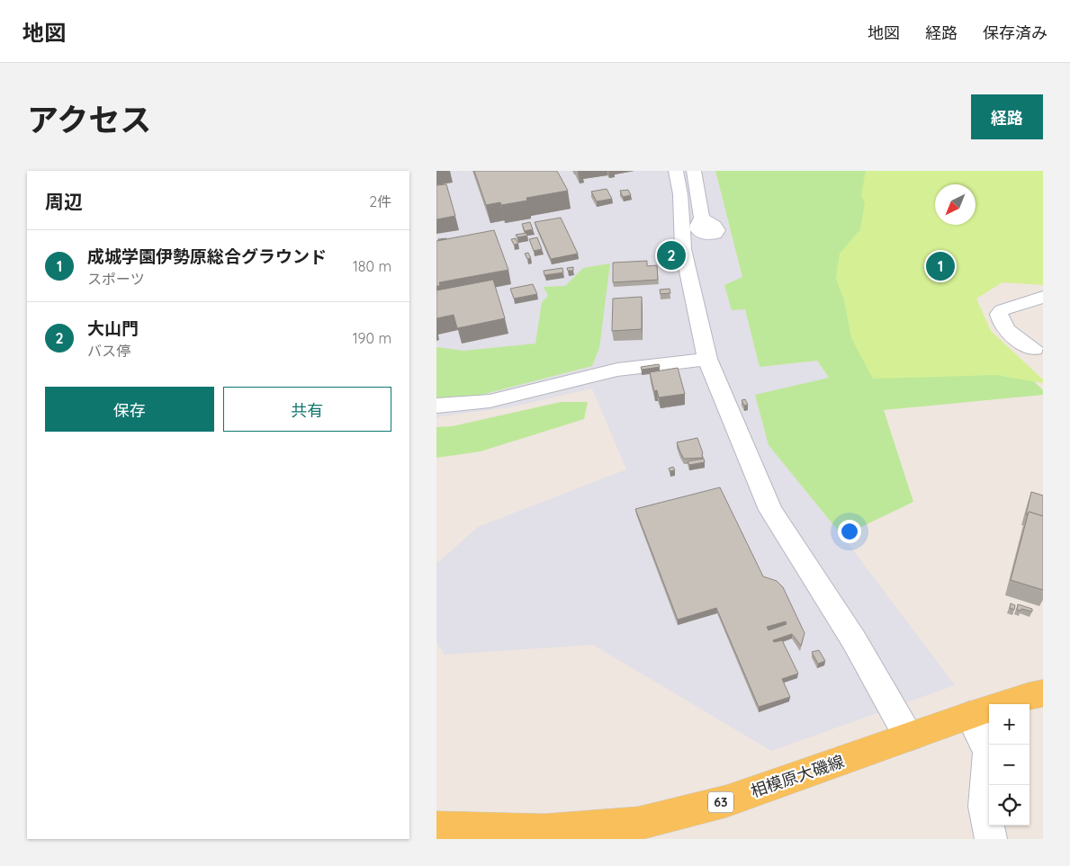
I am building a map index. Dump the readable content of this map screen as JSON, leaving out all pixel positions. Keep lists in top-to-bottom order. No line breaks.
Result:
{"streets":{"main road":["相模原大磯線","63"]},"north":"bottom left","page":{"header":"地図","nav":["地図","経路","保存済み"],"title":"アクセス","buttons":["経路",["保存","共有"]],"heading":["周辺","2件"],"list":[{"mark":"1","name":"成城学園伊勢原総合グラウンド","note":"スポーツ","value":"180 m"},{"mark":"2","name":"大山門","note":"バス停","value":"190 m"}],"pins":["2","1"],"map_buttons":["+","−"]}}
